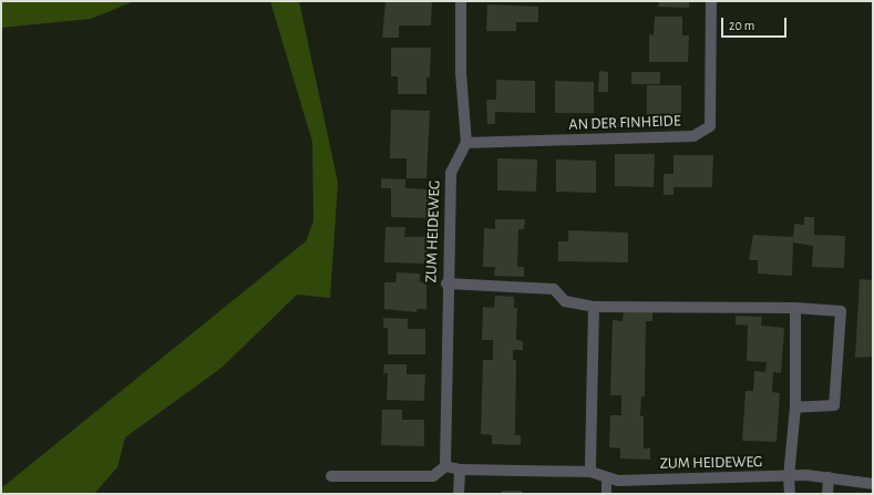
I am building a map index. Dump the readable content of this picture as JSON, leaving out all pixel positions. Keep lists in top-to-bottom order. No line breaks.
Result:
{"streets":{"street":["AN DER FINHEIDE","ZUM HEIDEWEG"]},"crossings":[["AN DER FINHEIDE","ZUM HEIDEWEG"]],"scale_bar":"20 m"}
